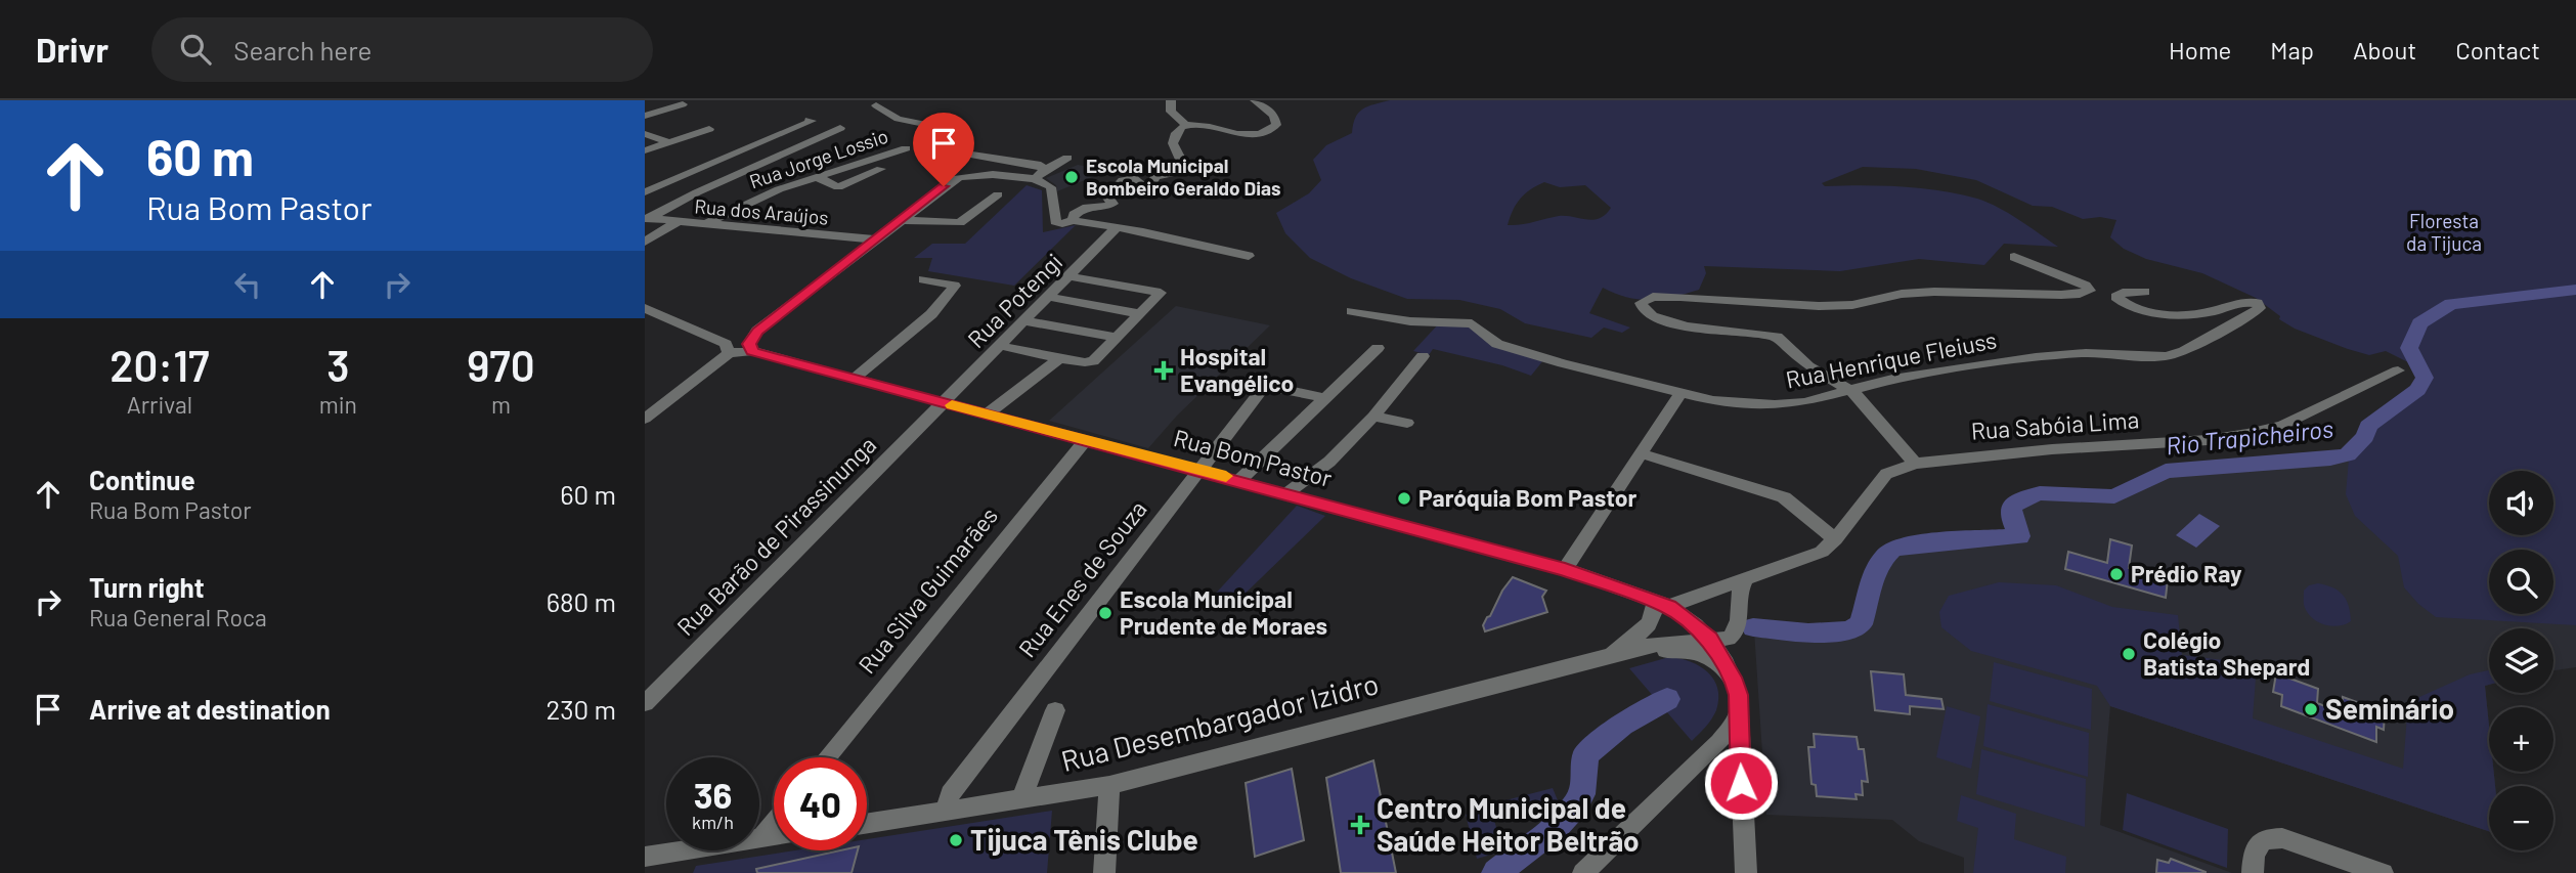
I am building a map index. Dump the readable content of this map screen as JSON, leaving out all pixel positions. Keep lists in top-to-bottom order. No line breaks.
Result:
{"streets":{"street":["Rua Jorge Lossio","Rua dos Araújos","Rua Potengi","Rua Henrique Fleiuss","Rua Sabóia Lima","Rua Bom Pastor","Rua Barão de Pirassinunga","Rua Enes de Souza","Rua Silva Guimarães","Rua Desembargador Izidro"]},"crossings":[["Rua Jorge Lossio","Rua dos Araújos"],["Rua Potengi","Rua Bom Pastor"],["Rua Potengi","Rua Barão de Pirassinunga"],["Rua Sabóia Lima","Rua Bom Pastor"],["Rua Bom Pastor","Rua Barão de Pirassinunga"],["Rua Bom Pastor","Rua Enes de Souza"],["Rua Bom Pastor","Rua Silva Guimarães"],["Rua Bom Pastor","Rua Desembargador Izidro"],["Rua Enes de Souza","Rua Desembargador Izidro"]],"water":["Rio Trapicheiros"],"parks":["Floresta da Tijuca"],"places":{"other":["Escola Municipal Bombeiro Geraldo Dias","Paróquia Bom Pastor","Prédio Ray","Escola Municipal Prudente de Moraes","Colégio Batista Shepard","Seminário","Tijuca Tênis Clube"],"health":["Hospital Evangélico","Centro Municipal de Saúde Heitor Beltrão"]},"page":{"header":"Drivr","search":"Search here","nav":["Home","Map","About","Contact"],"turn":["60 m","Rua Bom Pastor"],"eta":["20:17","Arrival","3","min","970","m"],"list":[{"name":"Continue","note":"Rua Bom Pastor","value":"60 m"},{"name":"Turn right","note":"Rua General Roca","value":"680 m"},{"name":"Arrive at destination","value":"230 m"}],"map_buttons":["+","−"],"speed":"36 km/h","limit":"40"}}
